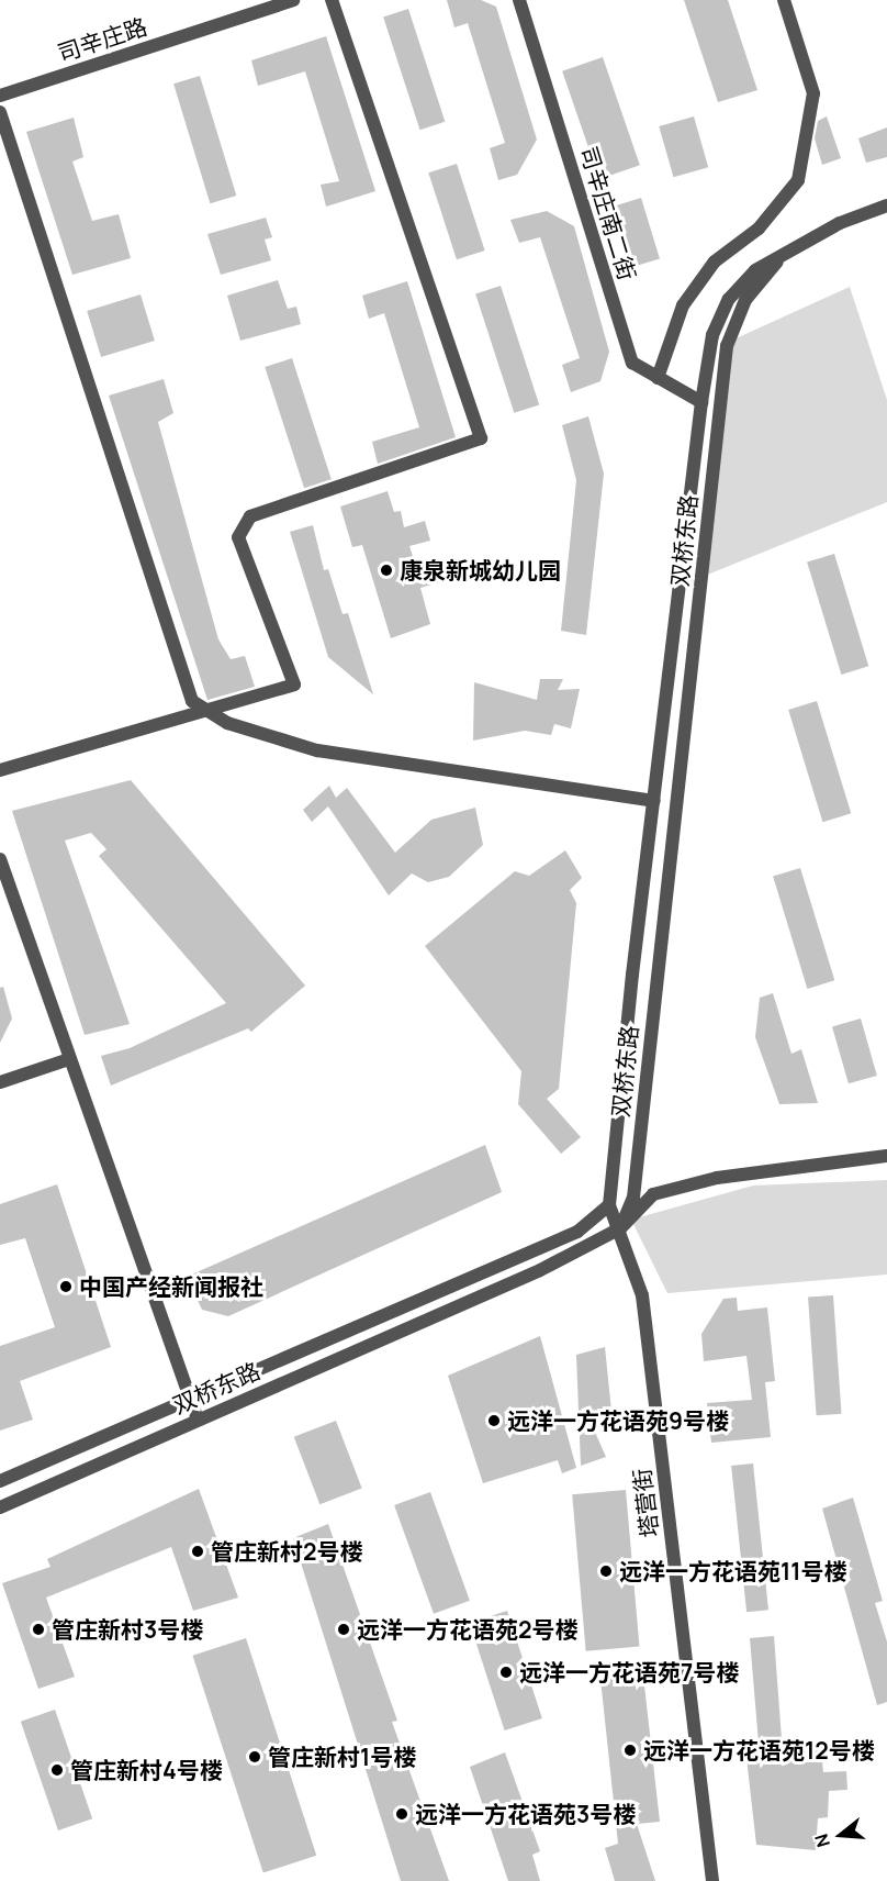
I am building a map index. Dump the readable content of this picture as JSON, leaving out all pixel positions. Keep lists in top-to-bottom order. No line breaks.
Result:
{"streets":{"street":["司辛庄路","司辛庄南二街","双桥东路","塔营街"]},"crossings":[["司辛庄南二街","双桥东路"],["双桥东路","塔营街"]],"places":["康泉新城幼儿园","中国产经新闻报社","远洋一方花语苑9号楼","管庄新村2号楼","远洋一方花语苑11号楼","管庄新村3号楼","远洋一方花语苑2号楼","远洋一方花语苑7号楼","远洋一方花语苑12号楼","管庄新村1号楼","管庄新村4号楼","远洋一方花语苑3号楼"],"north":"left"}
